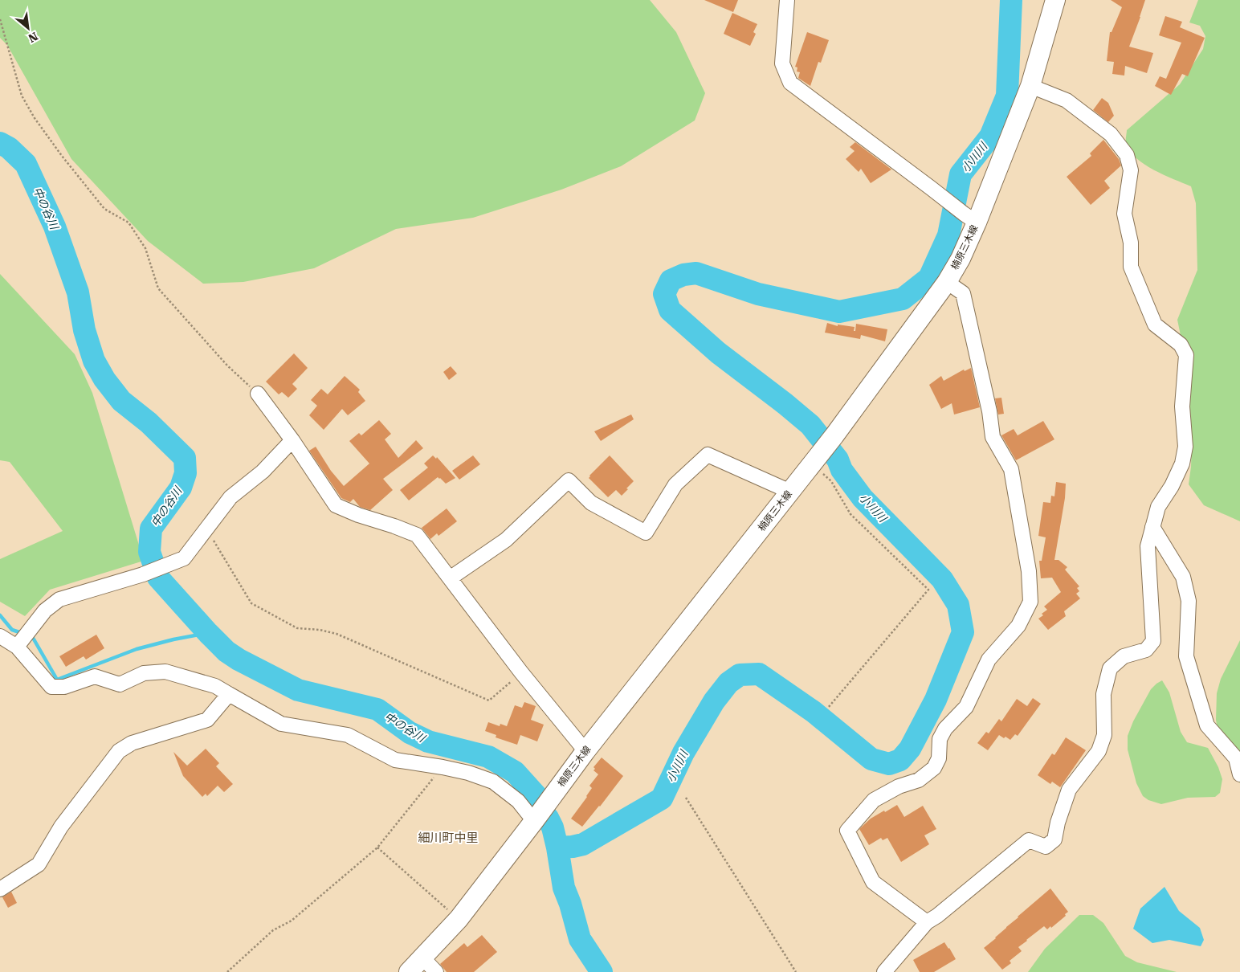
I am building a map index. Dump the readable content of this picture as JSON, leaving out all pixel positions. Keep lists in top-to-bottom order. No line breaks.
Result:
{"streets":{"main road":["楠原三木線"]},"districts":["細川町中里"],"water":["小川川","中の谷川"],"north":"bottom right"}
